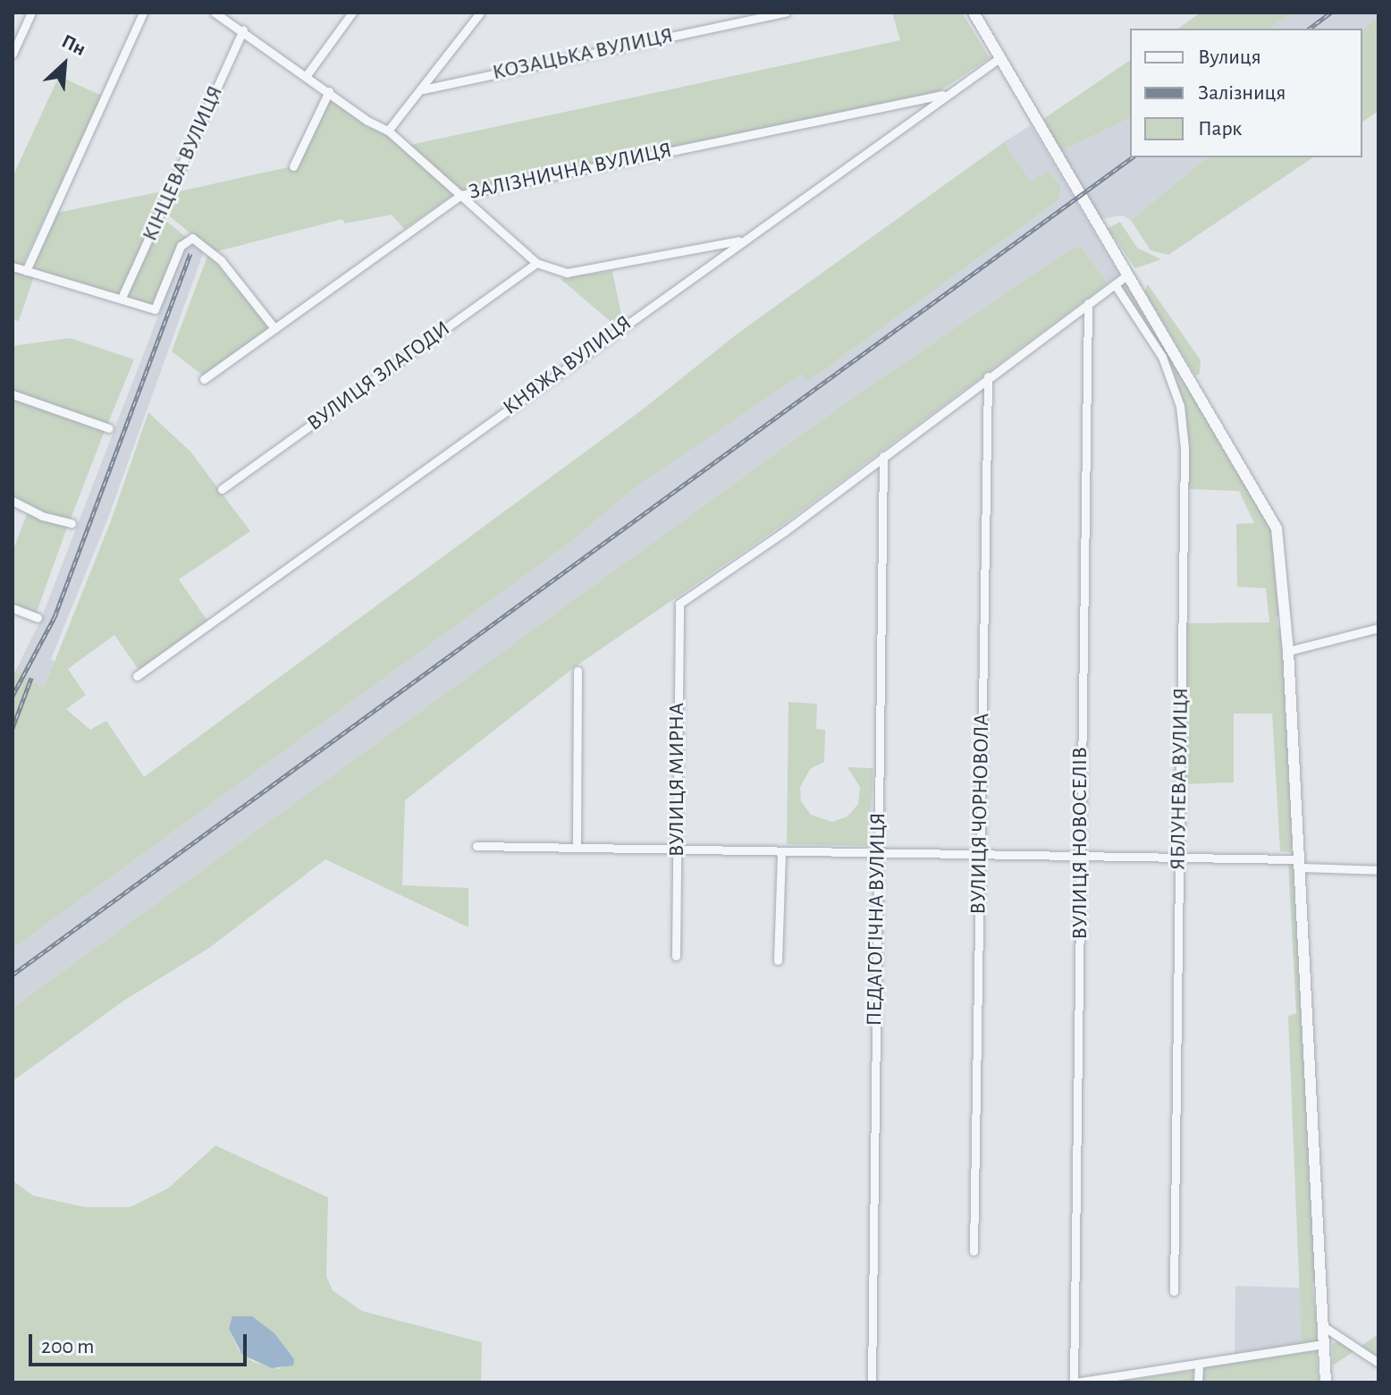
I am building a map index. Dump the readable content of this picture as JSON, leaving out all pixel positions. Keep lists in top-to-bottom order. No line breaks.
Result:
{"streets":{"street":["КОЗАЦЬКА ВУЛИЦЯ","КІНЦЕВА ВУЛИЦЯ","ЗАЛІЗНИЧНА ВУЛИЦЯ","КНЯЖА ВУЛИЦЯ","ВУЛИЦЯ ЗЛАГОДИ","ЯБЛУНЕВА ВУЛИЦЯ","ВУЛИЦЯ МИРНА","ВУЛИЦЯ ЧОРНОВОЛА","ВУЛИЦЯ НОВОСЕЛІВ","ПЕДАГОГІЧНА ВУЛИЦЯ"]},"crossings":[["ЗАЛІЗНИЧНА ВУЛИЦЯ","КНЯЖА ВУЛИЦЯ"],["ВУЛИЦЯ МИРНА","ПЕДАГОГІЧНА ВУЛИЦЯ"]],"legend":["Вулиця","Залізниця","Парк"],"scale_bar":"200 m","north":"top right"}
